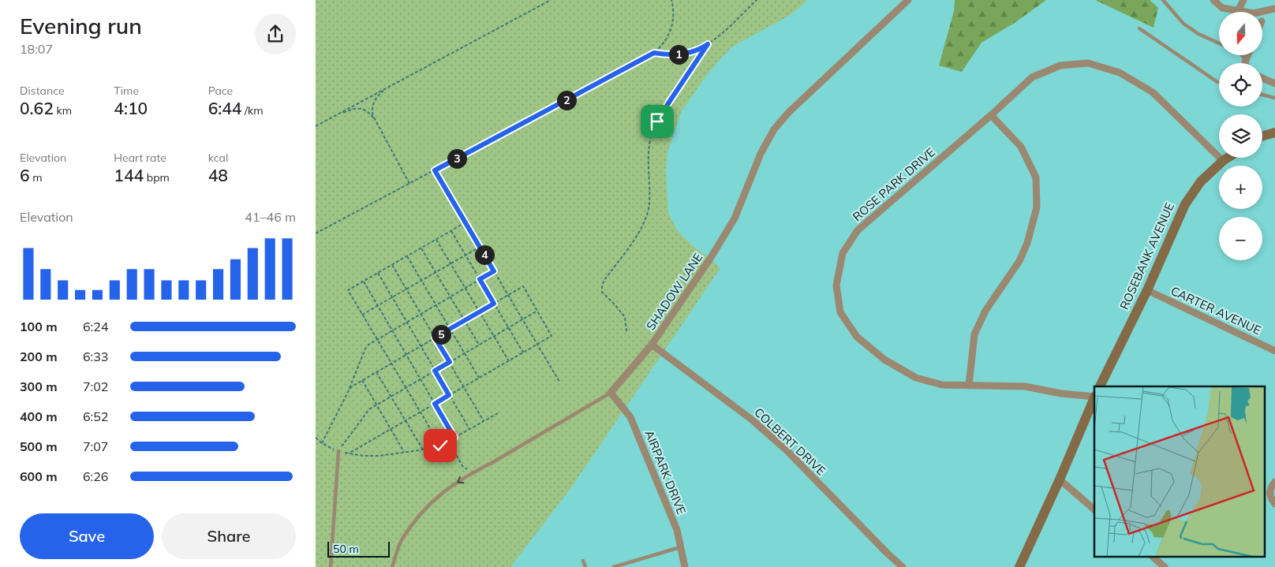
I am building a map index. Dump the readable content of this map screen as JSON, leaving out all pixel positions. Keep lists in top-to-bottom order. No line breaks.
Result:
{"streets":{"street":["ROSE PARK DRIVE","ROSEBANK AVENUE","SHADOW LANE","CARTER AVENUE","COLBERT DRIVE","AIRPARK DRIVE"]},"crossings":[["ROSE PARK DRIVE","ROSEBANK AVENUE"],["ROSEBANK AVENUE","CARTER AVENUE"],["SHADOW LANE","COLBERT DRIVE"],["SHADOW LANE","AIRPARK DRIVE"]],"scale_bar":"50 m","north":"bottom","page":{"heading":["Evening run","18:07"],"map_buttons":["+","−"],"pins":["1","2","3","4","5"],"stats":[["Distance","0.62 km"],["Time","4:10"],["Pace","6:44 /km"],["Elevation","6 m"],["Heart rate","144 bpm"],["kcal","48"]],"chart":["Elevation","41–46 m"],"list":[{"name":"100 m","note":"6:24"},{"name":"200 m","note":"6:33"},{"name":"300 m","note":"7:02"},{"name":"400 m","note":"6:52"},{"name":"500 m","note":"7:07"},{"name":"600 m","note":"6:26"}],"buttons":["Save","Share"],"scale":"50 m"}}
